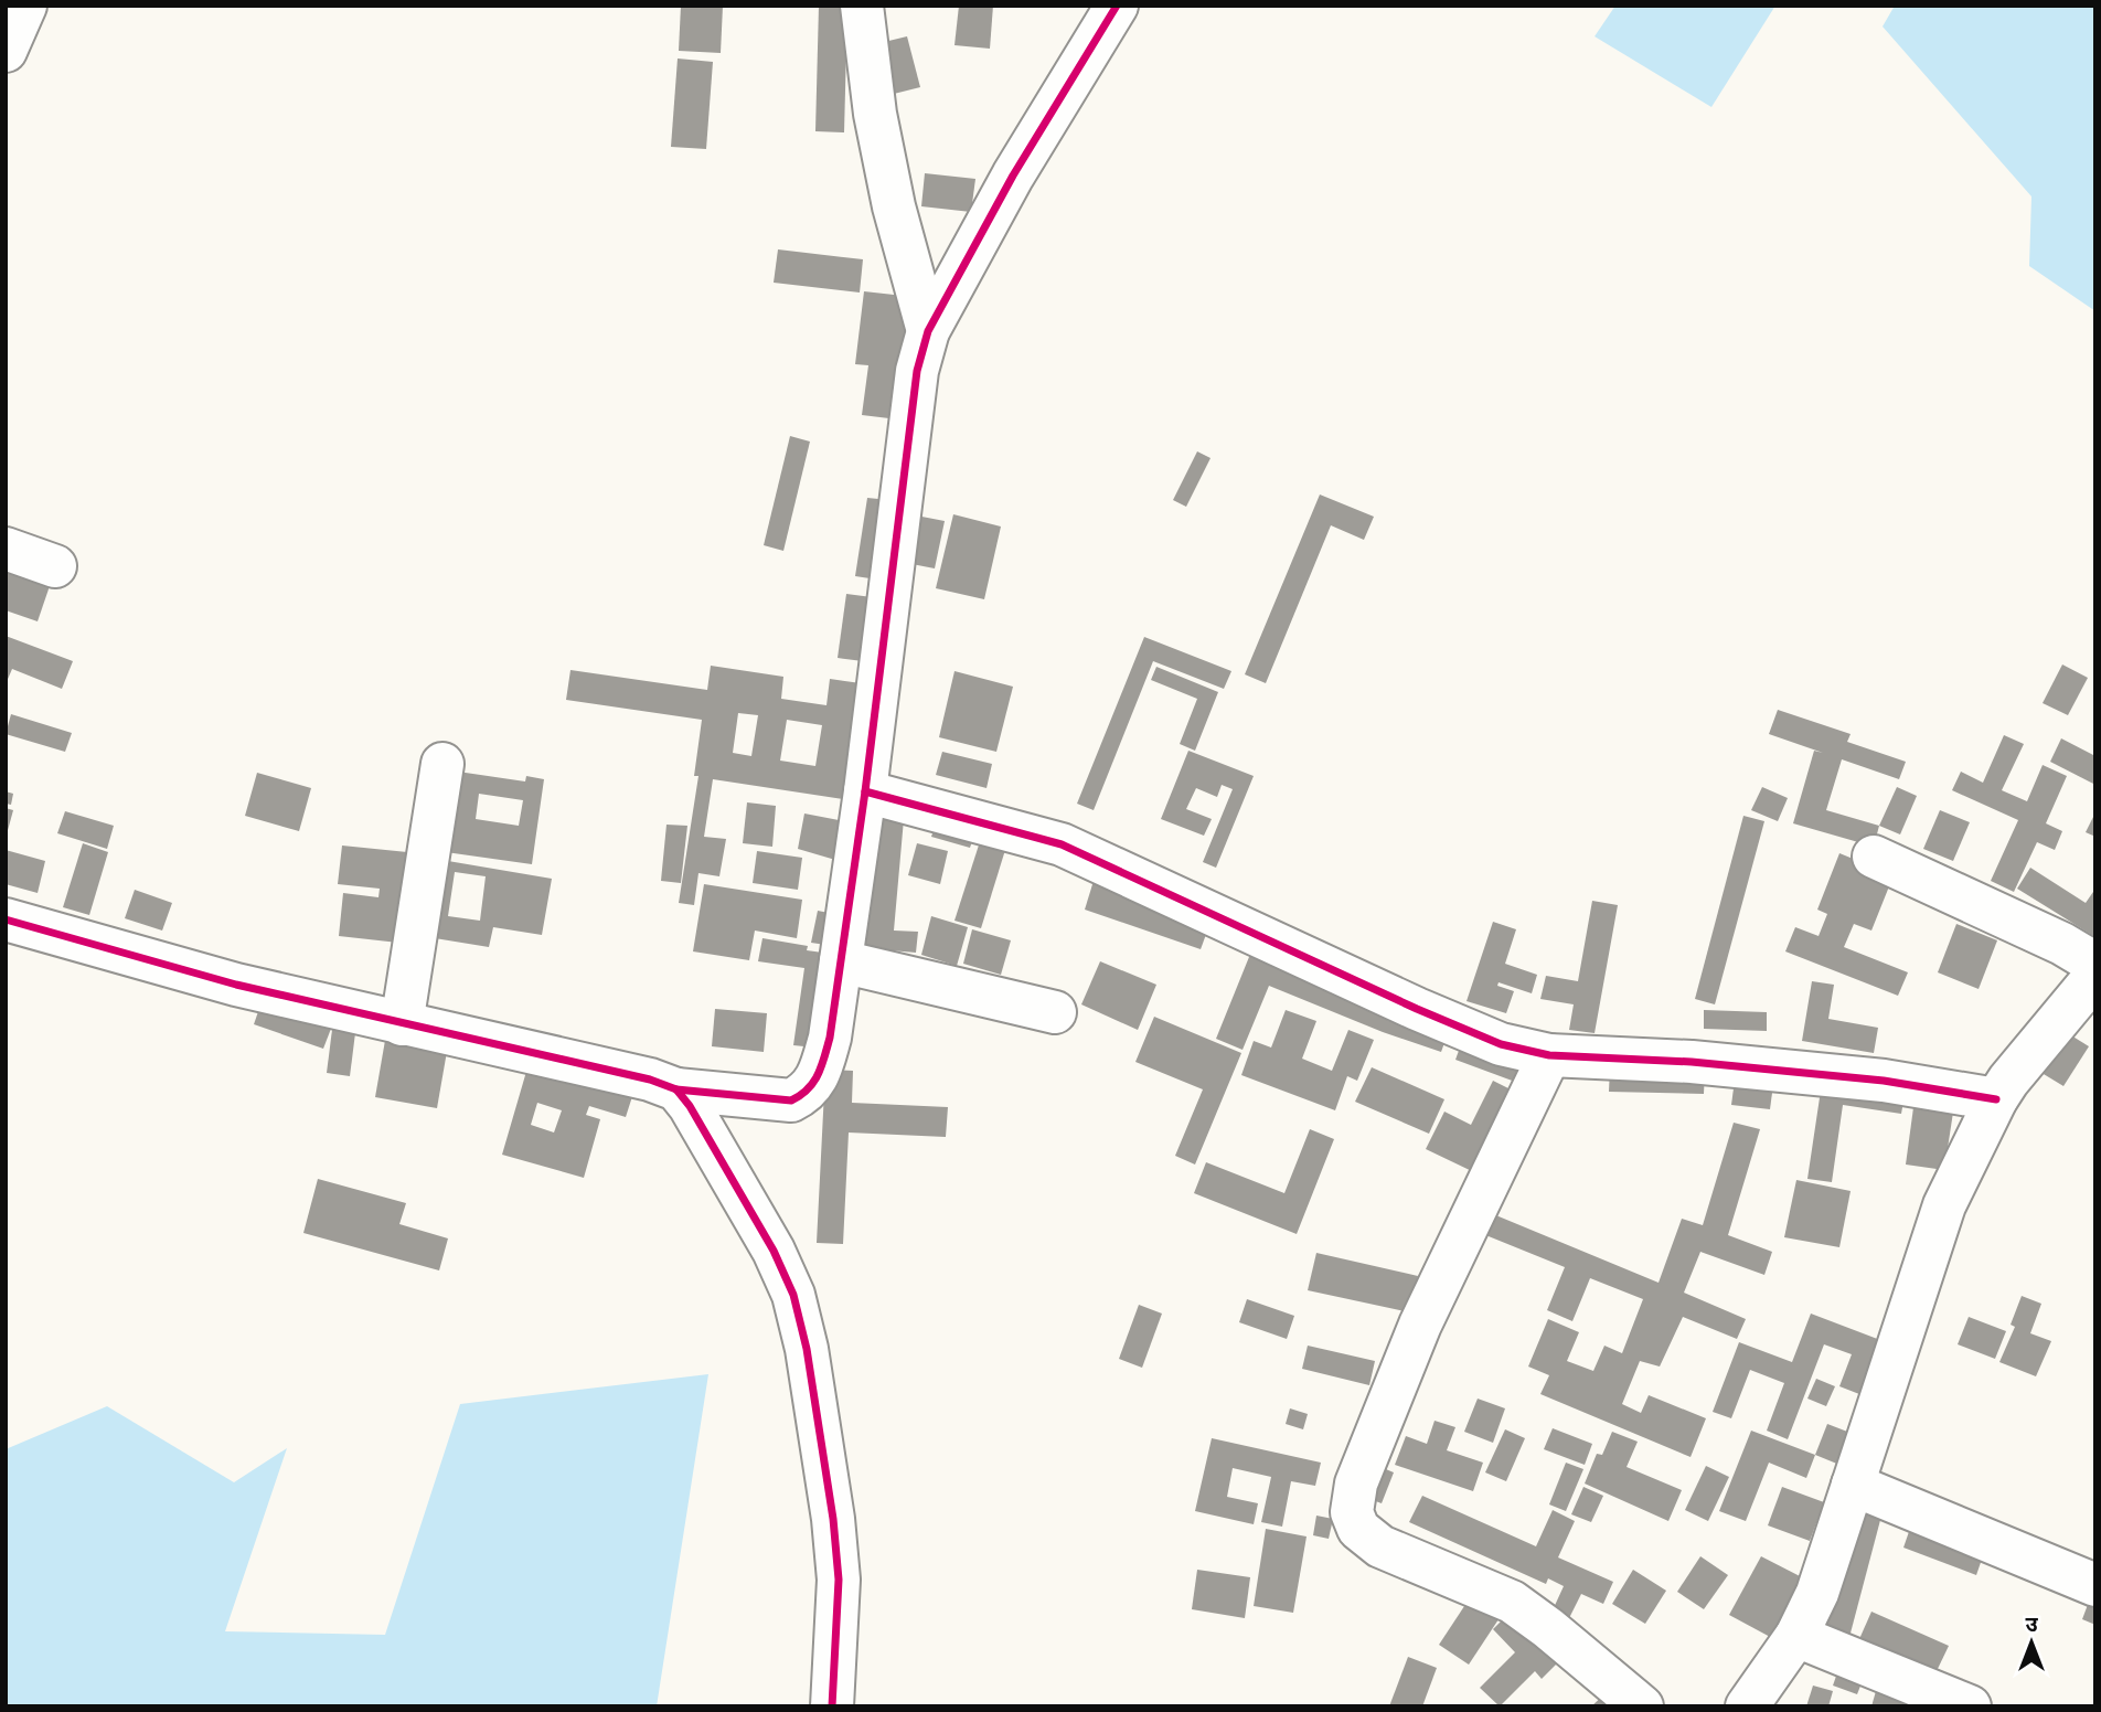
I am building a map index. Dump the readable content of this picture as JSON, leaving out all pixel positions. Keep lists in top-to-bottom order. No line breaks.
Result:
{"north":"top"}
